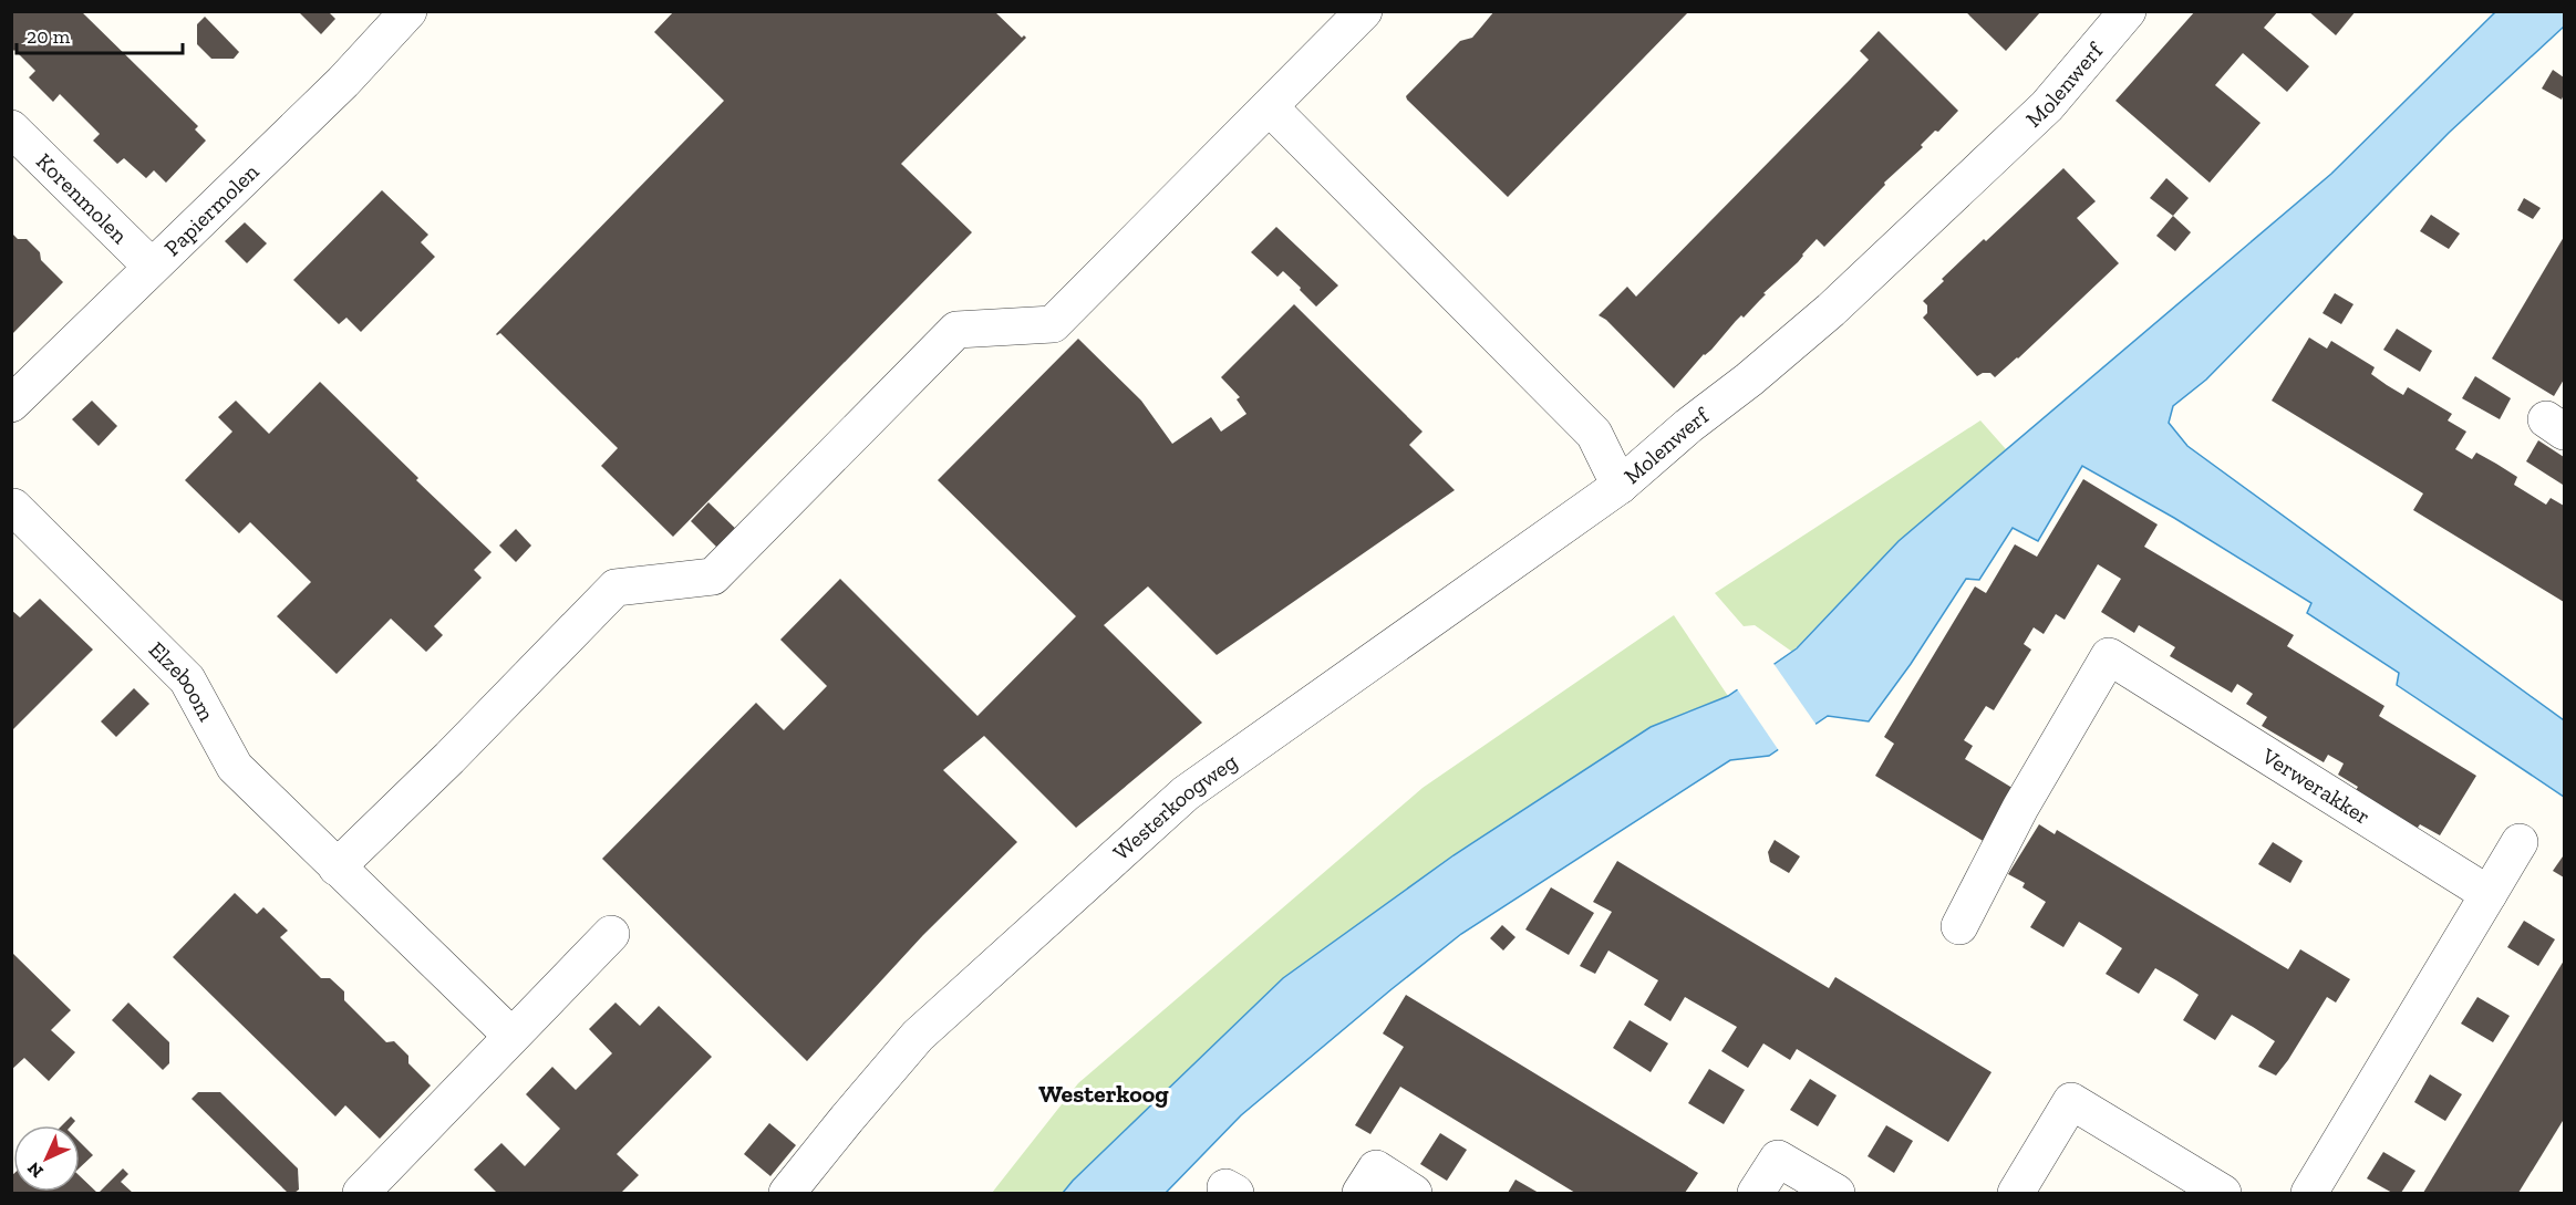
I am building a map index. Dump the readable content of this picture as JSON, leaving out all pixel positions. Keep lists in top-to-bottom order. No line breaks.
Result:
{"streets":{"street":["Molenwerf","Korenmolen","Papiermolen","Elzeboom","Verwerakker","Westerkoogweg"]},"crossings":[["Molenwerf","Westerkoogweg"],["Korenmolen","Papiermolen"]],"districts":["Westerkoog"],"scale_bar":"20 m","north":"bottom left"}
